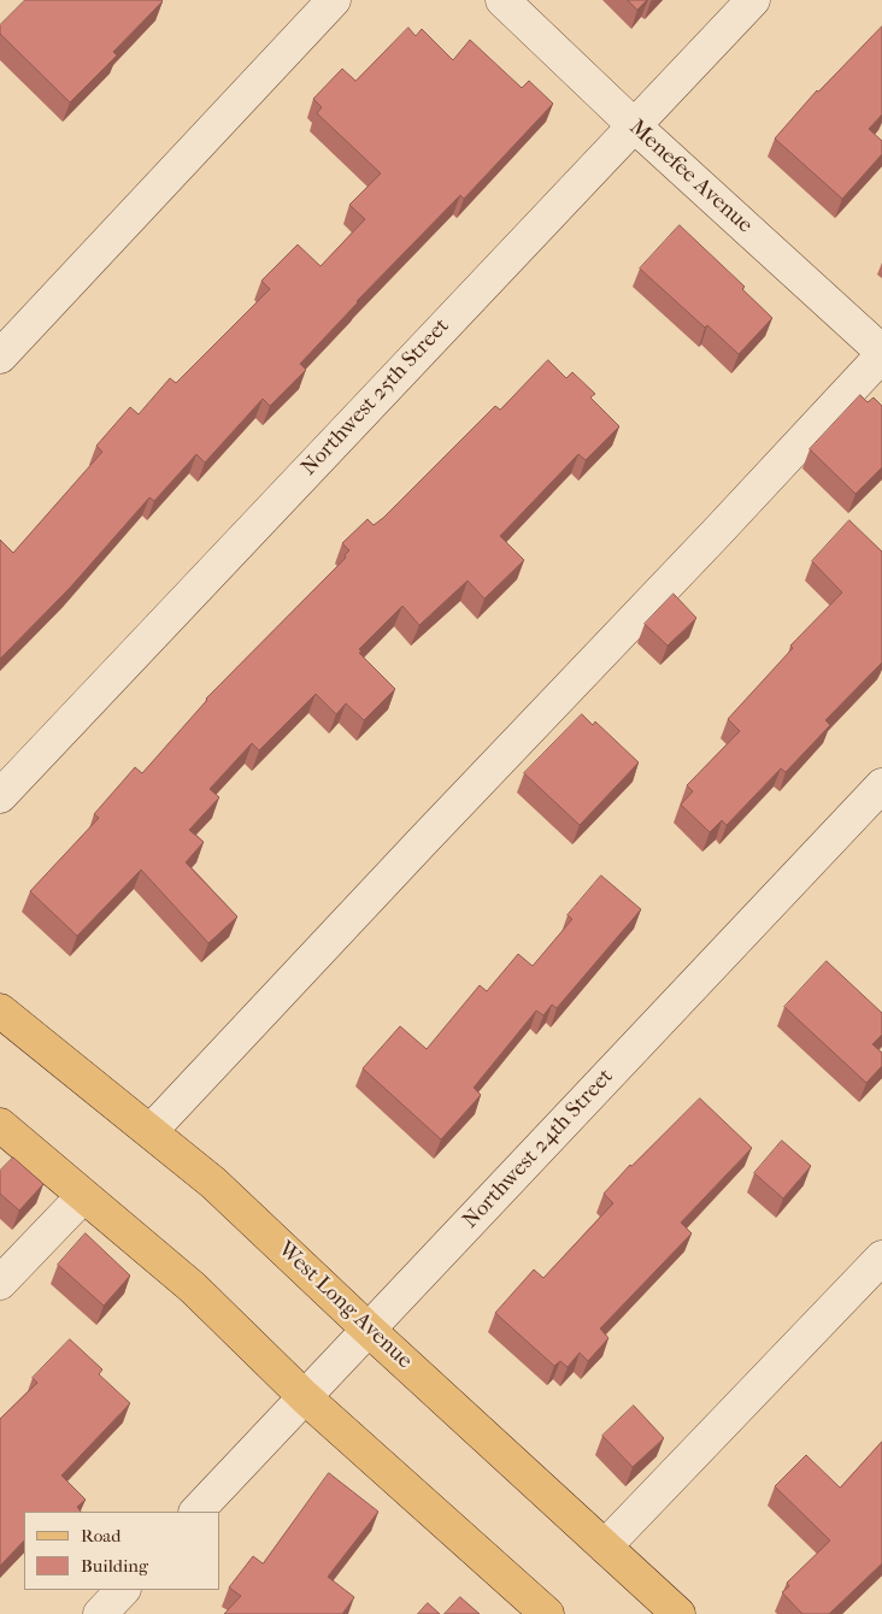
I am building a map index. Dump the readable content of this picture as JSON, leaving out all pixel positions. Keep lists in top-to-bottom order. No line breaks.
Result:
{"streets":{"main road":["West Long Avenue"],"street":["Menefee Avenue","Northwest 25th Street","Northwest 24th Street"]},"crossings":[["Menefee Avenue","Northwest 25th Street"],["Northwest 24th Street","West Long Avenue"]],"legend":["Road","Building"]}
